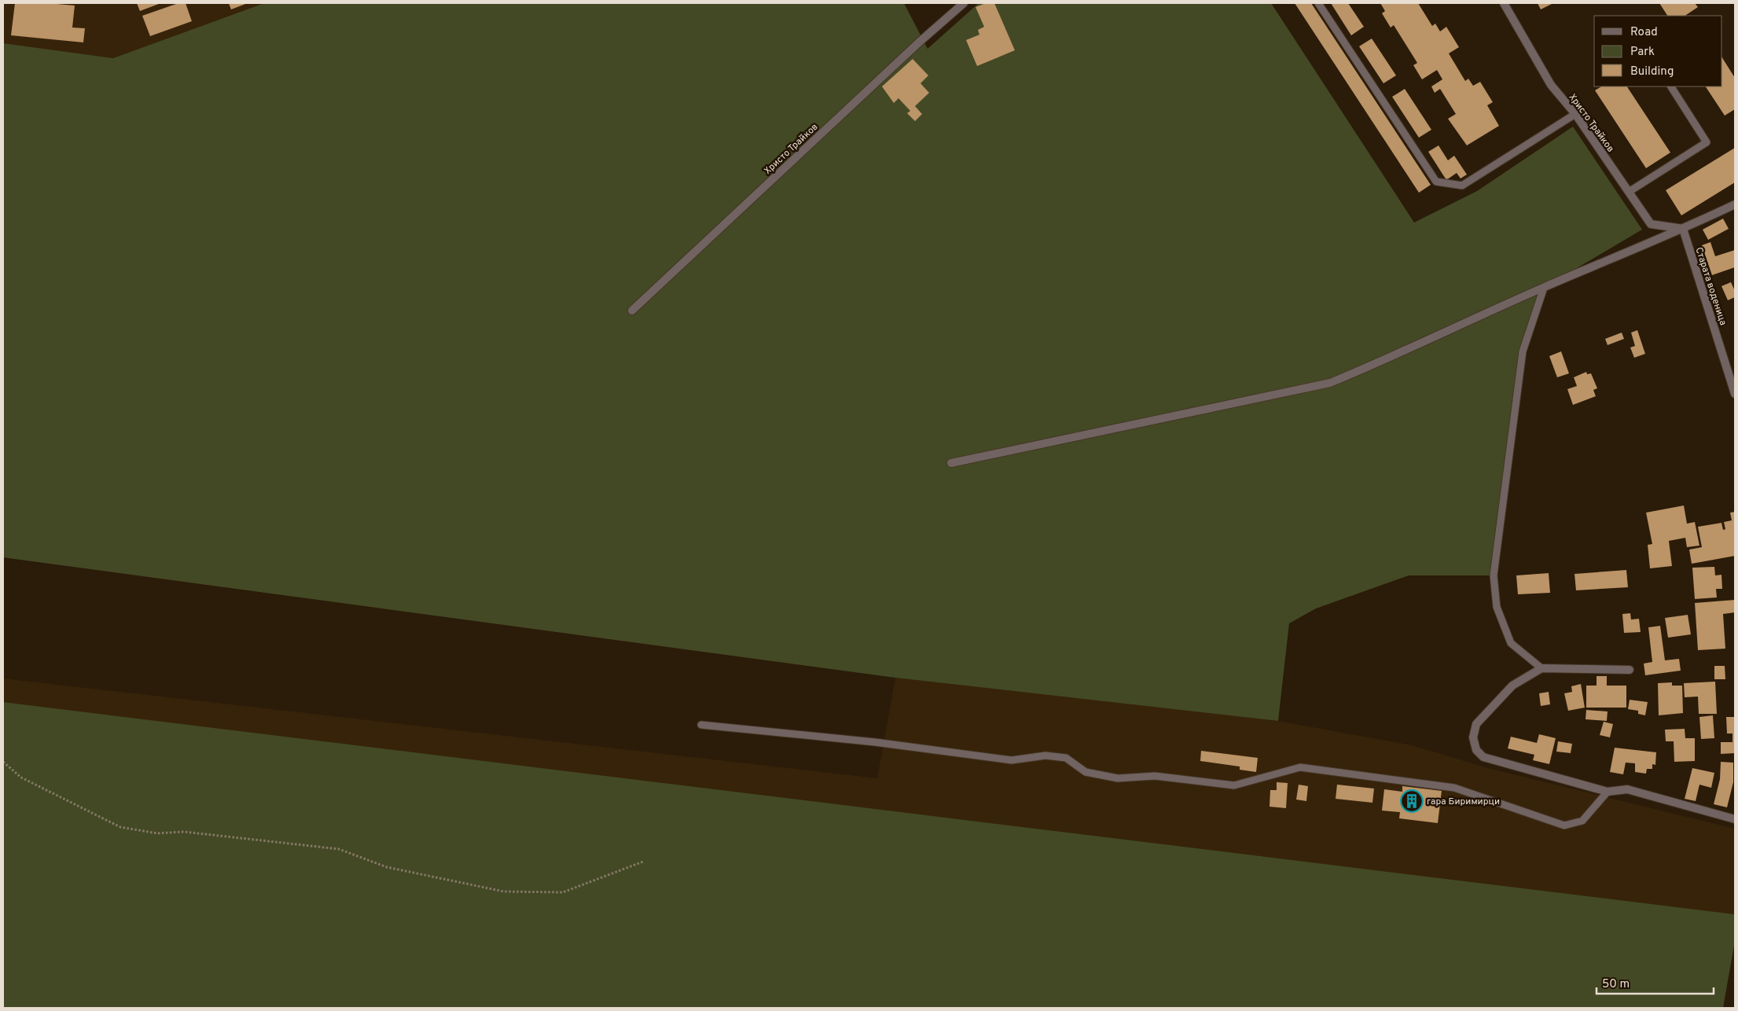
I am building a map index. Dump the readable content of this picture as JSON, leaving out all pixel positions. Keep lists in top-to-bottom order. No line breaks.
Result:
{"streets":{"street":["Христо Трайков","Старата воденица"]},"crossings":[["Христо Трайков","Старата воденица"]],"places":{"building":["гара Биримирци"]},"legend":["Road","Park","Building"],"scale_bar":"50 m"}
